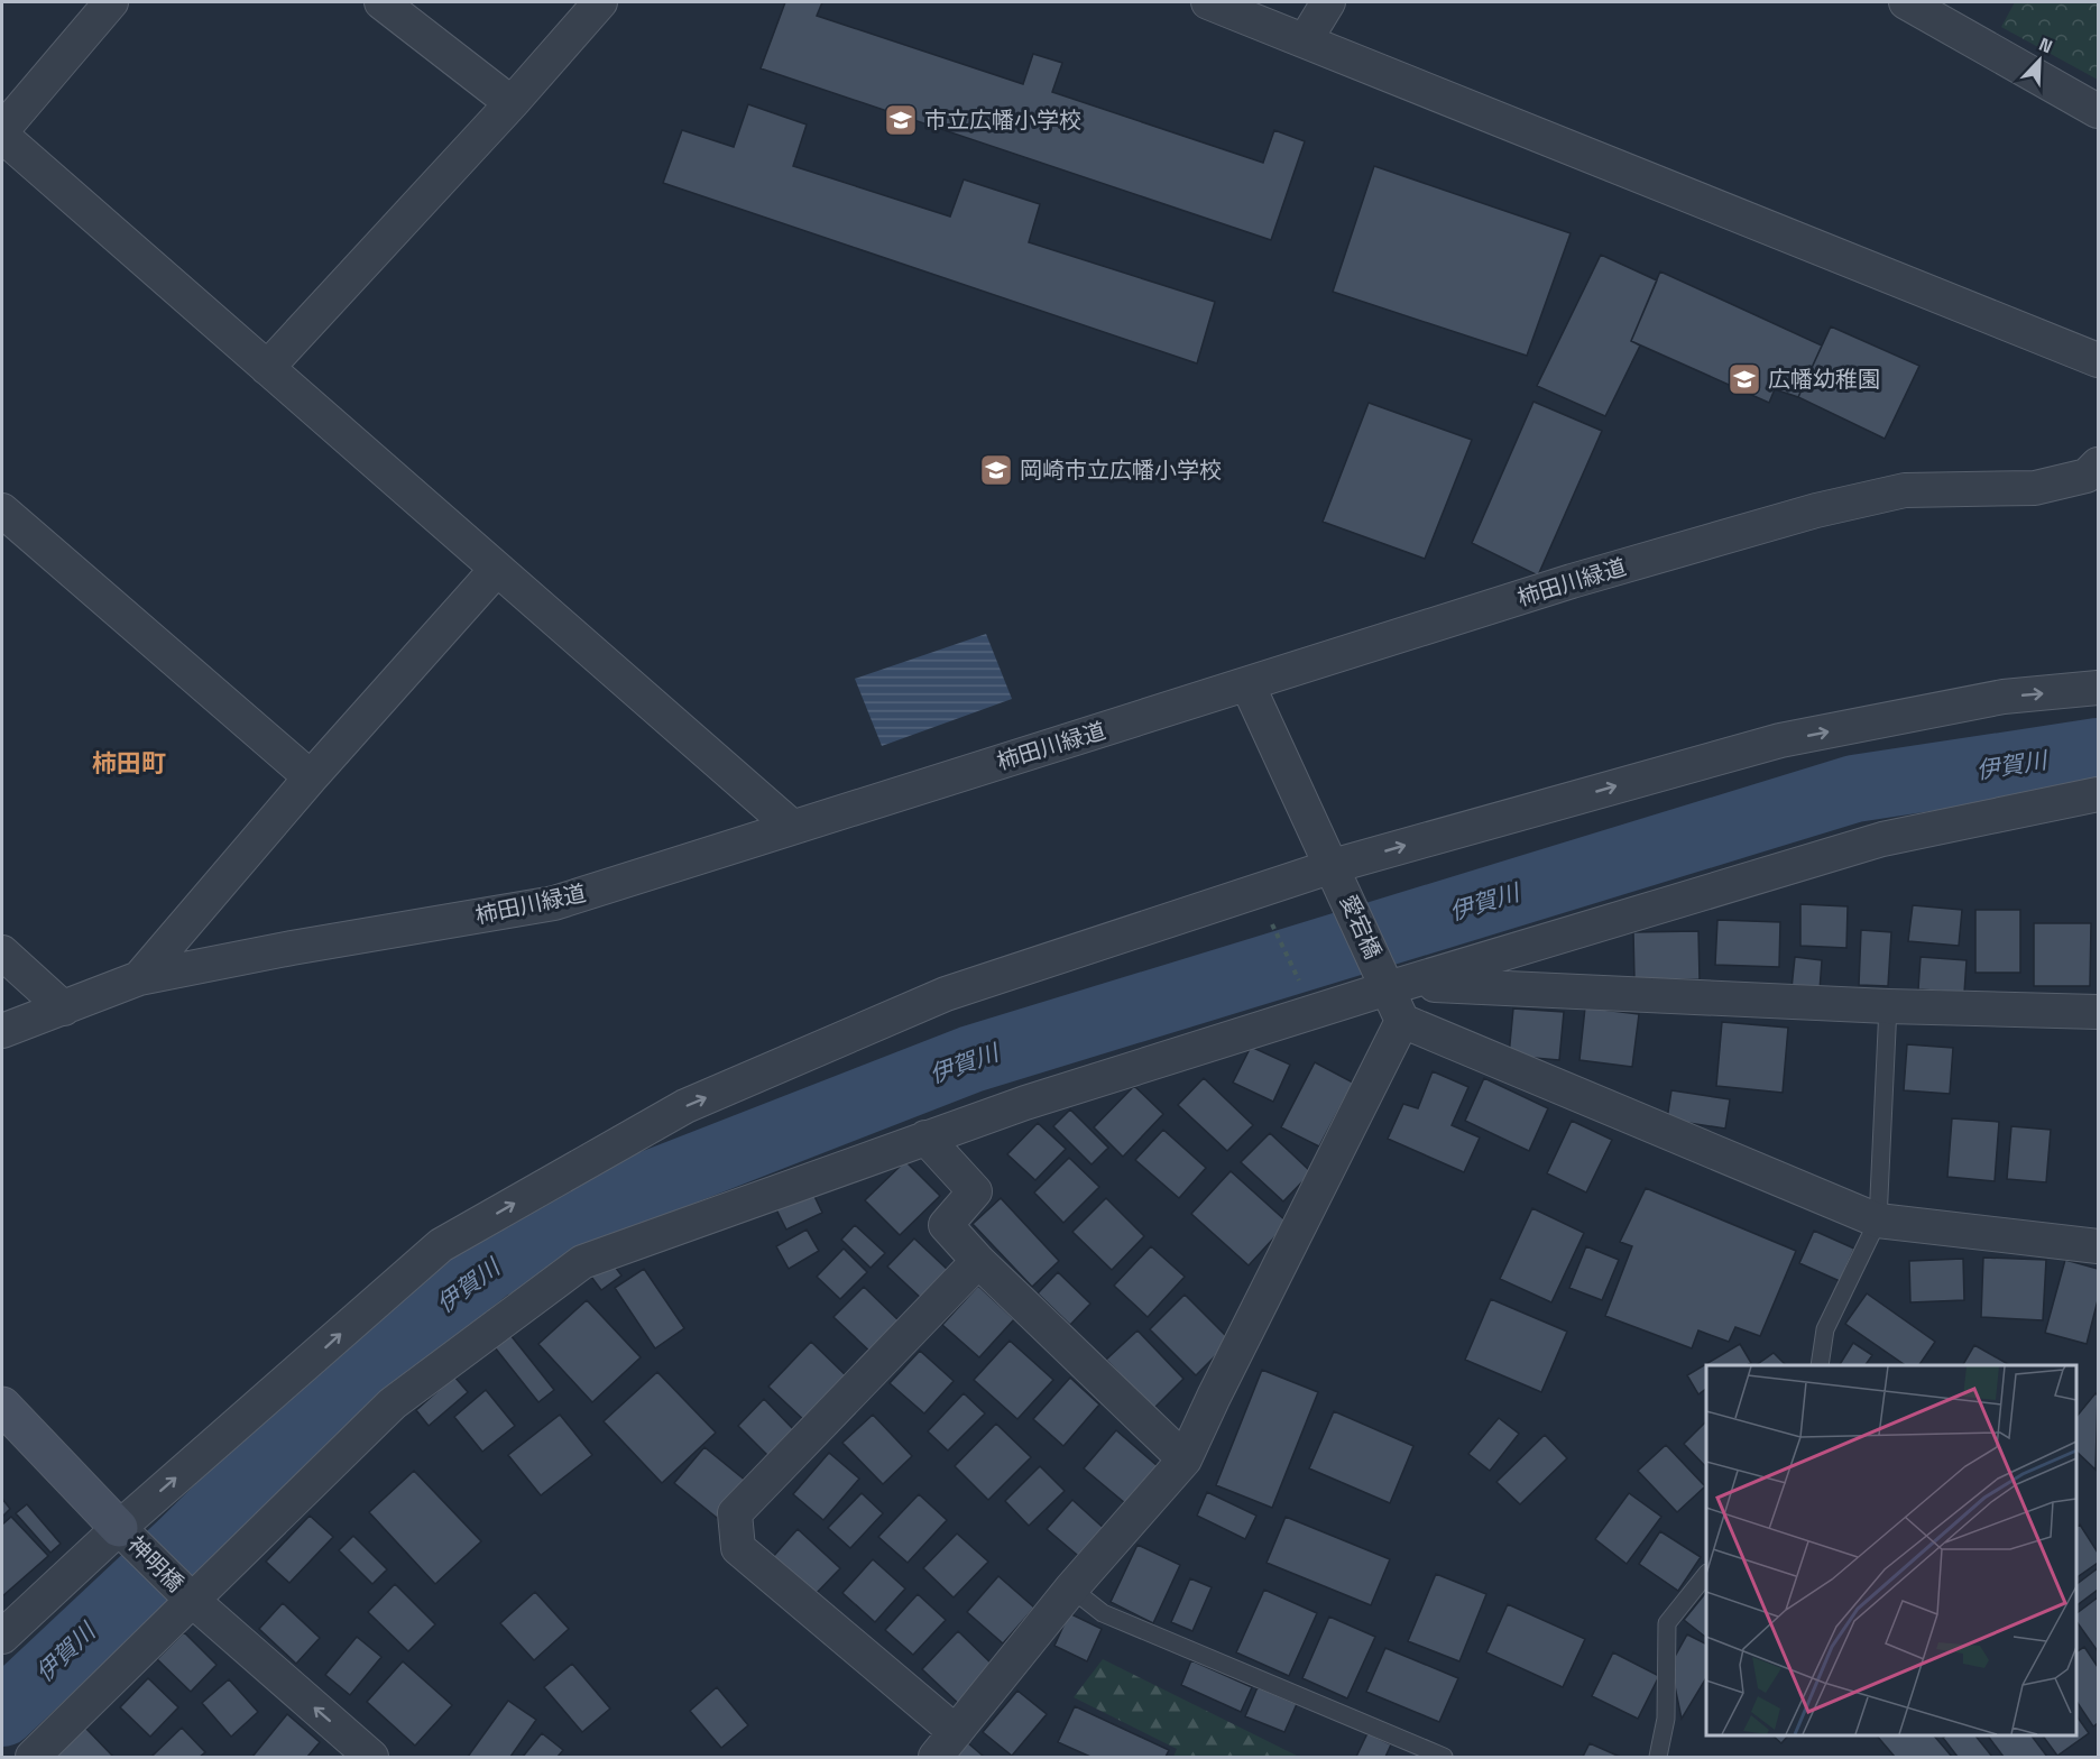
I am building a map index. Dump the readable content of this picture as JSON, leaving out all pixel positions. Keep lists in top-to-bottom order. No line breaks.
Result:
{"streets":{"street":["柿田川緑道","愛宕橋","神明橋"]},"crossings":[["柿田川緑道","愛宕橋"]],"one_way":["神明橋"],"districts":["柿田町"],"water":["伊賀川"],"places":{"school or university":["市立広幡小学校","広幡幼稚園","岡崎市立広幡小学校"]},"north":"top right"}
